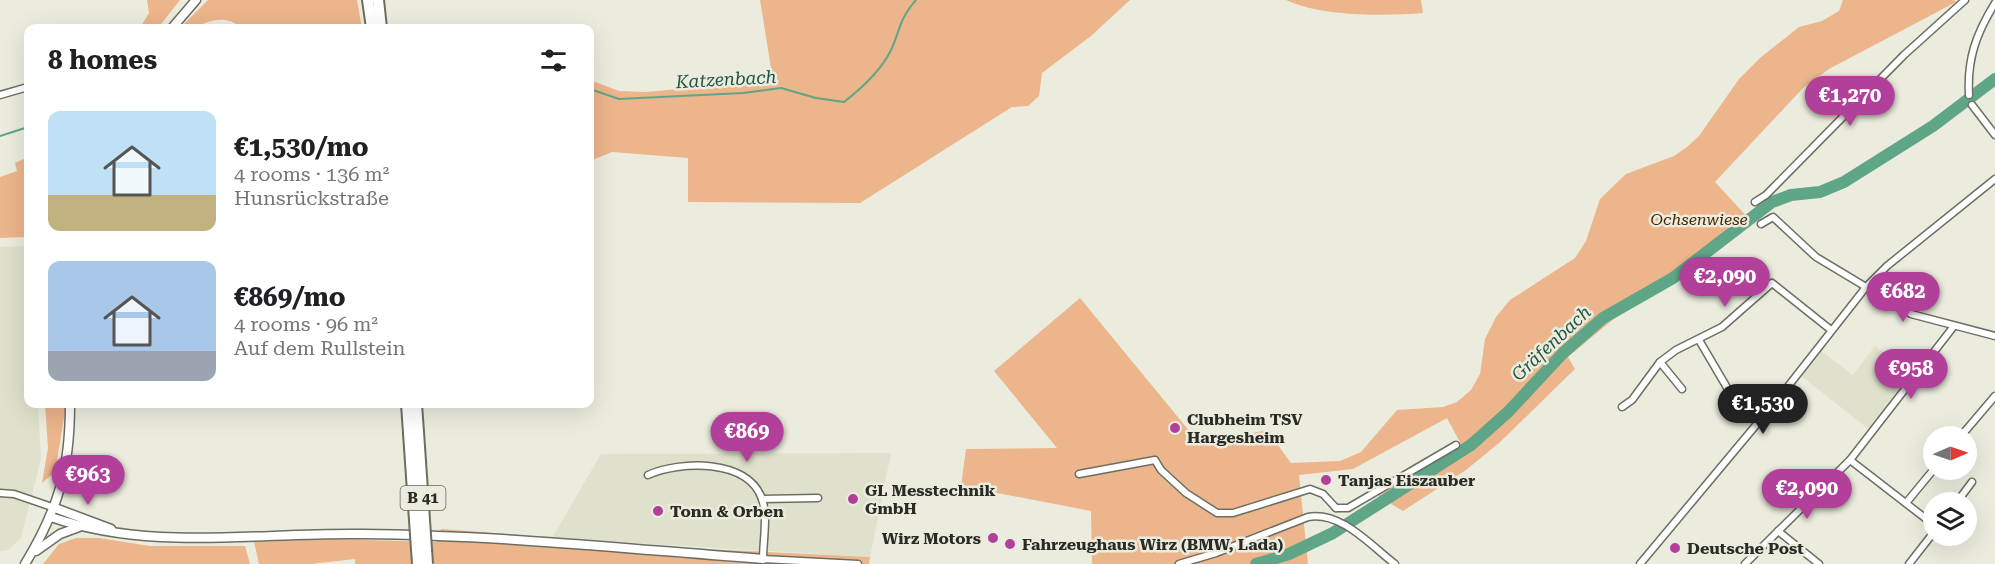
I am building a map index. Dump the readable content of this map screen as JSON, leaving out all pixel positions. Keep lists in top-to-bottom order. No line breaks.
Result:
{"streets":{"highway":["B 41"]},"water":["Katzenbach","Gräfenbach"],"parks":["Ochsenwiese"],"places":["Clubheim TSV Hargesheim","Tanjas Eiszauber","GL Messtechnik GmbH","Tonn & Orben","Wirz Motors","Fahrzeughaus Wirz (BMW, Lada)","Deutsche Post"],"north":"right","page":{"heading":"8 homes","price":["€1,270","€2,090","€682","€958","€1,530","€869","€963","€2,090"],"list":[{"name":"€1,530/mo","note":"4 rooms · 136 m² · Hunsrückstraße"},{"name":"€869/mo","note":"4 rooms · 96 m² · Auf dem Rullstein"}]}}
